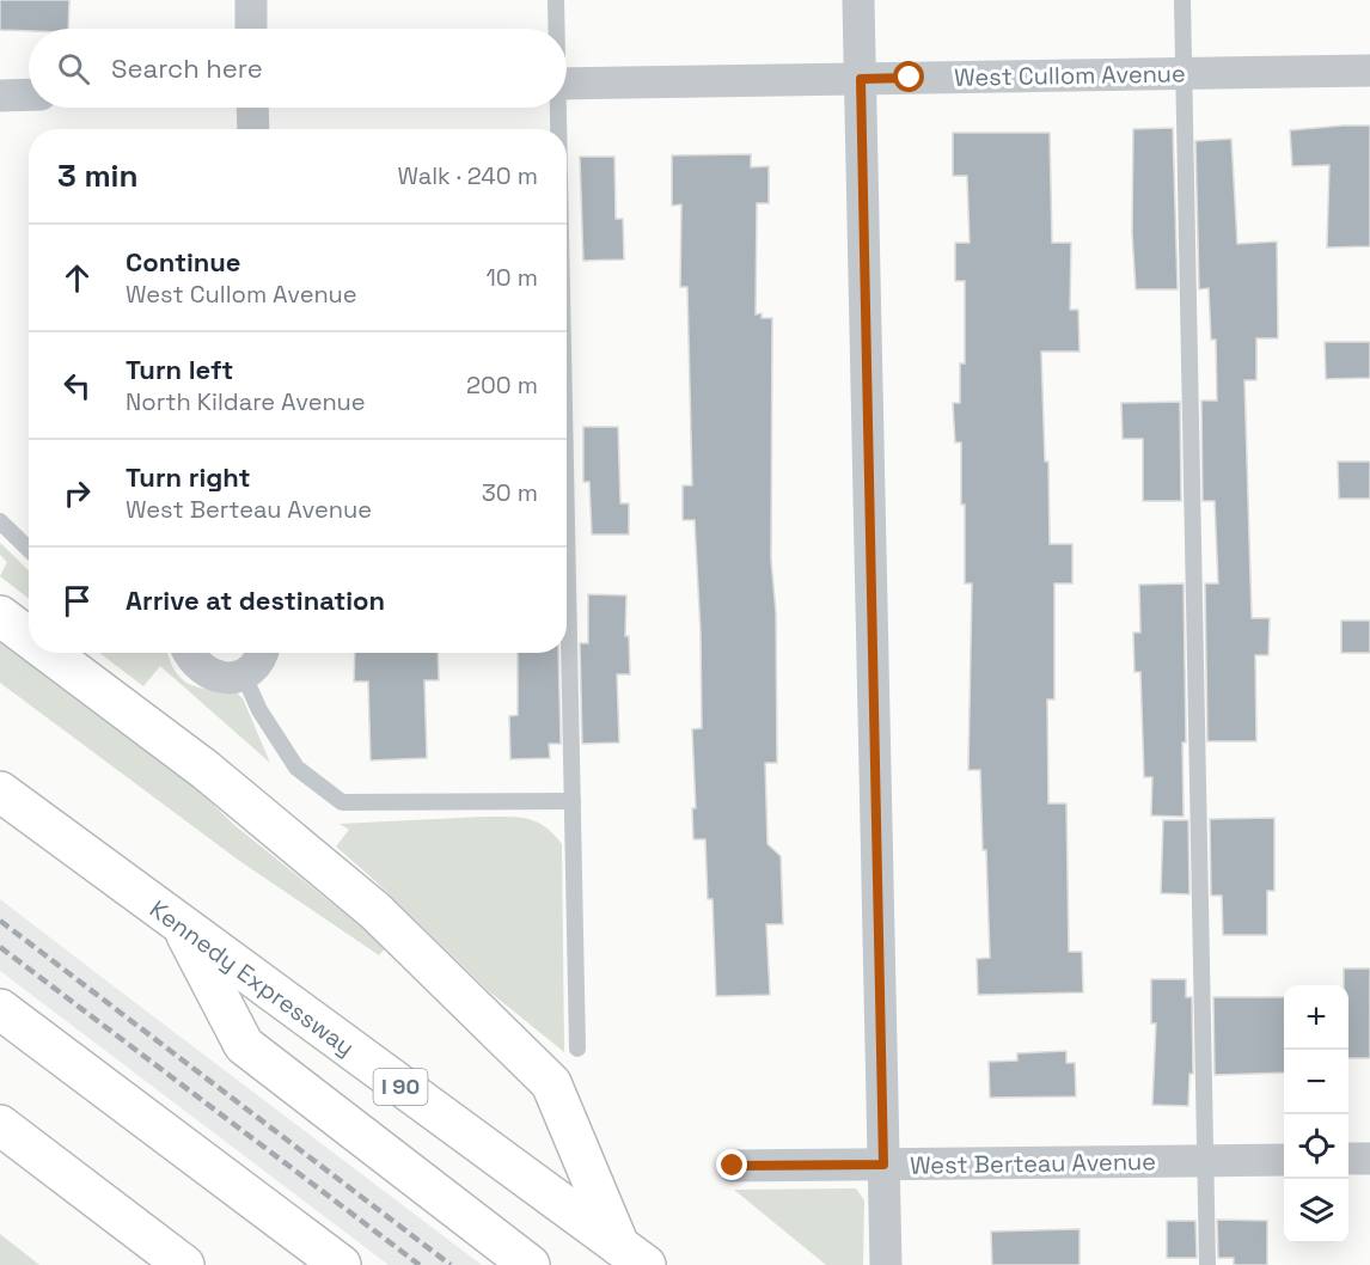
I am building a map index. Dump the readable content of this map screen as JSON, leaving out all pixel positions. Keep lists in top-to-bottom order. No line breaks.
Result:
{"streets":{"highway":["Kennedy Expressway","I 90"],"street":["West Cullom Avenue","West Berteau Avenue"]},"crossings":[["Kennedy Expressway","I 90"]],"page":{"search":"Search here","heading":["3 min","Walk · 240 m"],"list":[["Continue","West Cullom Avenue","10 m"],["Turn left","North Kildare Avenue","200 m"],["Turn right","West Berteau Avenue","30 m"],"Arrive at destination"],"map_buttons":["+","−"]}}
